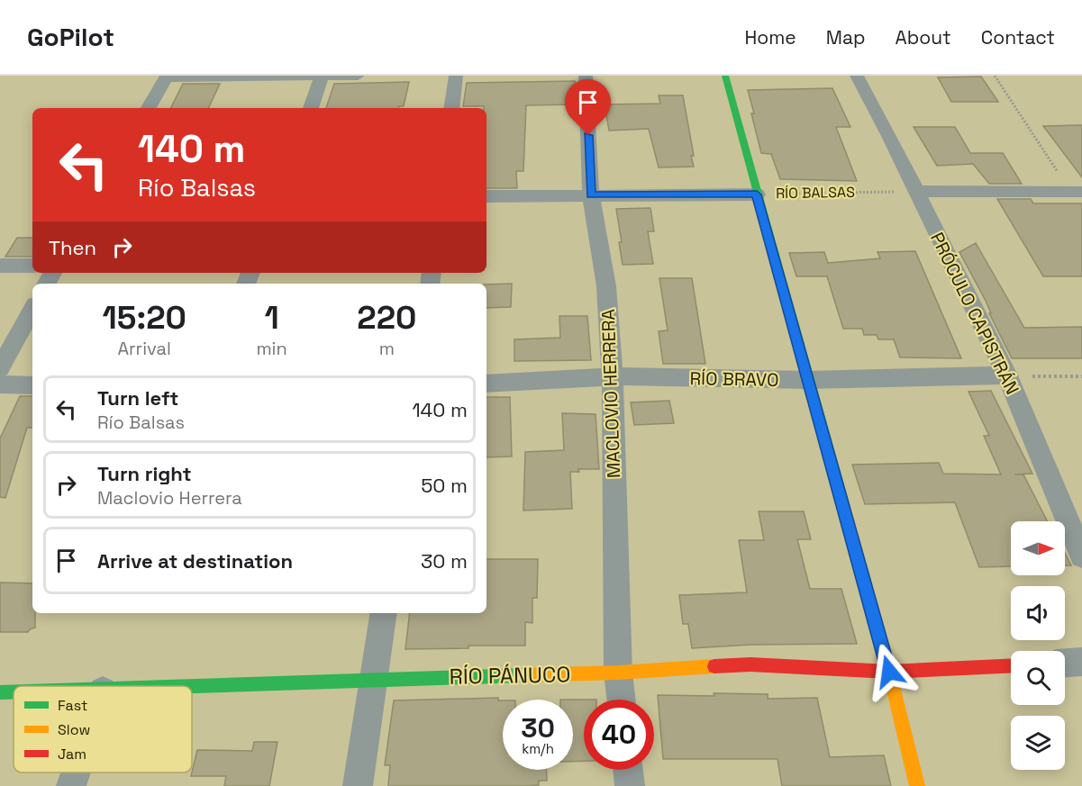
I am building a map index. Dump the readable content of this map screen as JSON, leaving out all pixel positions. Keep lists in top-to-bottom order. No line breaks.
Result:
{"streets":{"street":["RÍO BALSAS","PRÓCULO CAPISTRÁN","RÍO BRAVO","MACLOVIO HERRERA","RÍO PÁNUCO"]},"crossings":[["RÍO BALSAS","PRÓCULO CAPISTRÁN"],["RÍO BALSAS","MACLOVIO HERRERA"],["PRÓCULO CAPISTRÁN","RÍO BRAVO"],["RÍO BRAVO","MACLOVIO HERRERA"],["MACLOVIO HERRERA","RÍO PÁNUCO"]],"legend":["Fast","Slow","Jam"],"north":"right","page":{"header":"GoPilot","nav":["Home","Map","About","Contact"],"turn":["140 m","Río Balsas"],"then":"Then","eta":["15:20","Arrival","1","min","220","m"],"list":[{"name":"Turn left","note":"Río Balsas","value":"140 m"},{"name":"Turn right","note":"Maclovio Herrera","value":"50 m"},{"name":"Arrive at destination","value":"30 m"}],"speed":"30 km/h","limit":"40"}}
